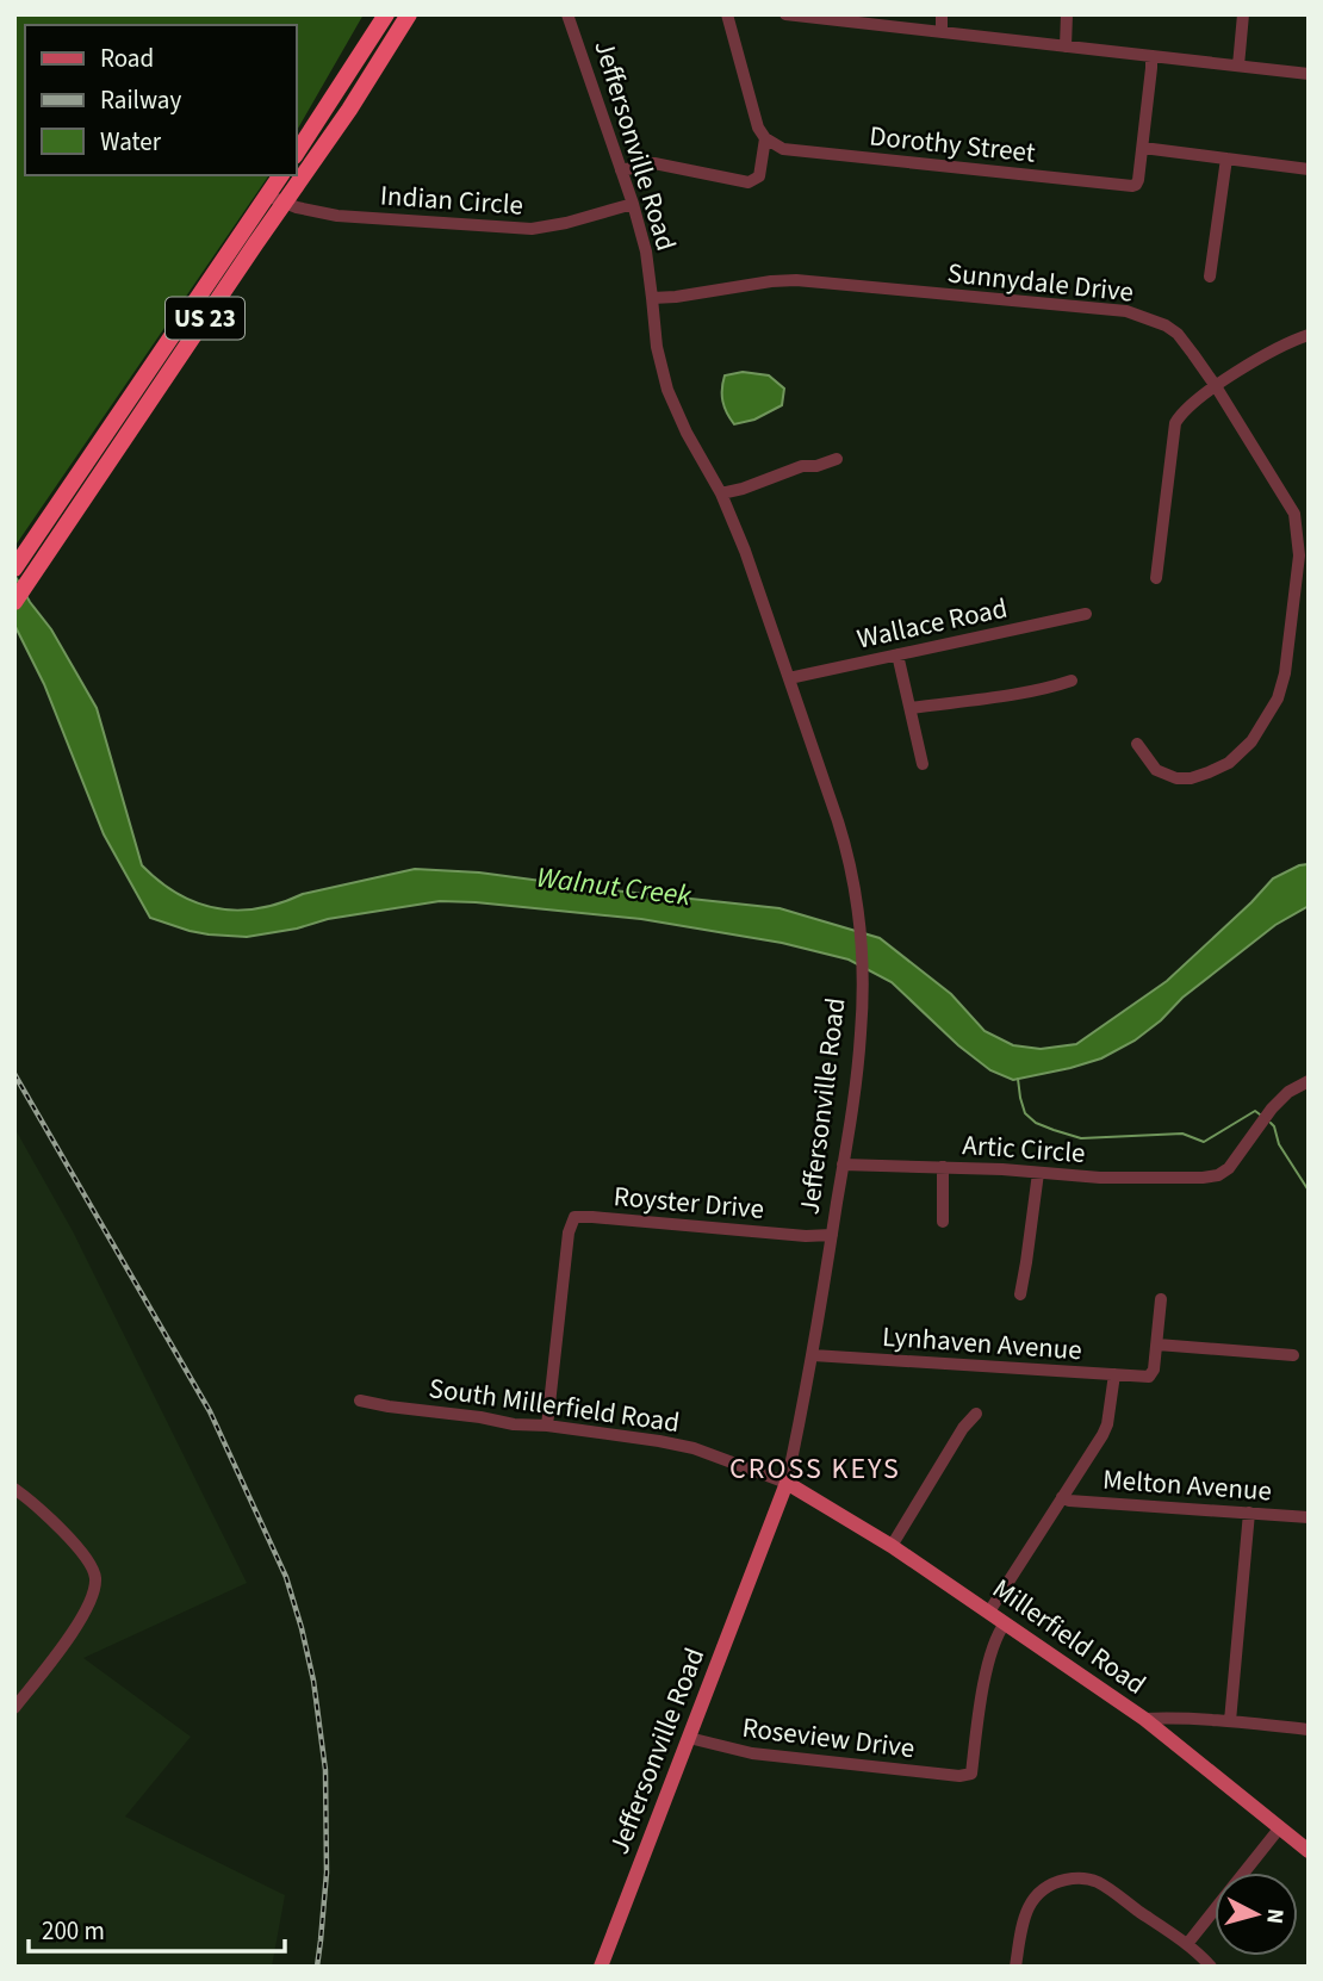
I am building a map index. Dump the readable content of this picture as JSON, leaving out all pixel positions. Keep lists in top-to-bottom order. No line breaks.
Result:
{"streets":{"highway":["US 23"],"main road":["Jeffersonville Road","Millerfield Road"],"street":["Dorothy Street","Indian Circle","Sunnydale Drive","Wallace Road","Artic Circle","Royster Drive","Lynhaven Avenue","South Millerfield Road","Melton Avenue","Roseview Drive"]},"crossings":[["Jeffersonville Road","Indian Circle"],["Jeffersonville Road","Sunnydale Drive"],["Jeffersonville Road","Wallace Road"],["Jeffersonville Road","Artic Circle"],["Jeffersonville Road","Royster Drive"],["Jeffersonville Road","Lynhaven Avenue"],["Jeffersonville Road","South Millerfield Road"],["Jeffersonville Road","Millerfield Road"],["Jeffersonville Road","Roseview Drive"],["Indian Circle","US 23"],["Royster Drive","South Millerfield Road"],["South Millerfield Road","Millerfield Road"],["Millerfield Road","Roseview Drive"]],"districts":["CROSS KEYS"],"water":["Walnut Creek"],"legend":["Road","Railway","Water"],"scale_bar":"200 m","north":"right"}
